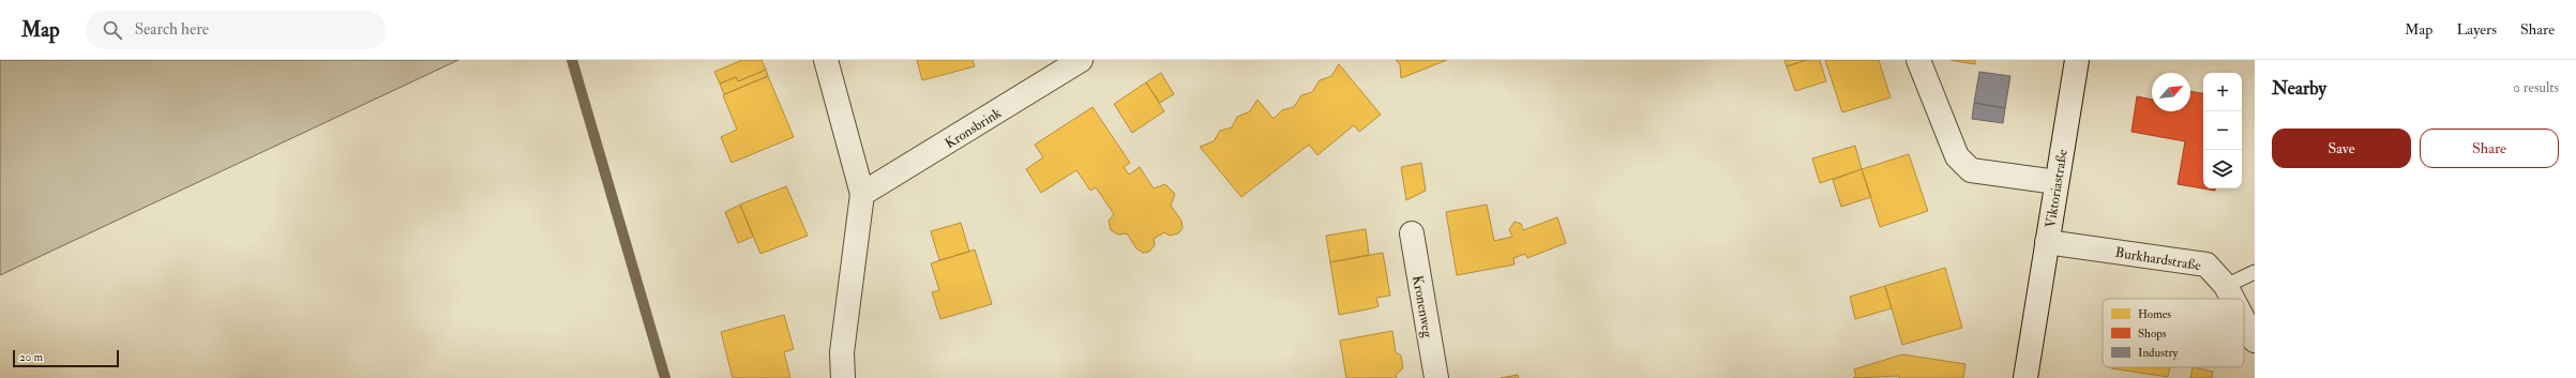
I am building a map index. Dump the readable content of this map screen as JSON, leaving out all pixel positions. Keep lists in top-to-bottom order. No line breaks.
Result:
{"streets":{"street":["Kronsbrink","Viktoriastraße","Burkhardstraße","Kronenweg"]},"crossings":[["Viktoriastraße","Burkhardstraße"]],"legend":["Homes","Shops","Industry"],"scale_bar":"20 m","north":"top right","page":{"header":"Map","search":"Search here","nav":["Map","Layers","Share"],"heading":["Nearby","0 results"],"map_buttons":["+","−"],"buttons":["Save","Share"],"scale":"20 m"}}
